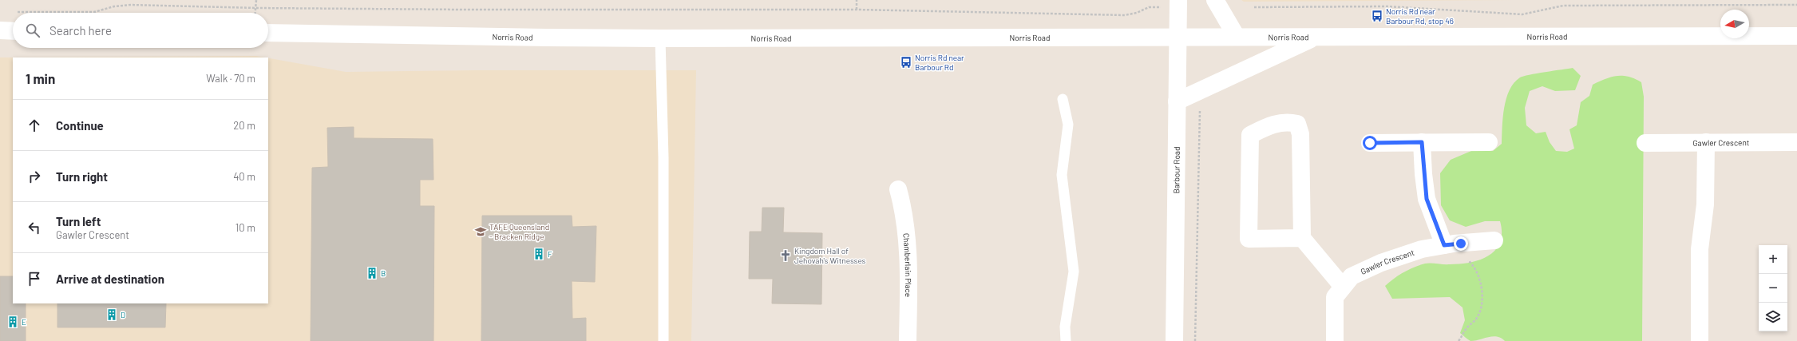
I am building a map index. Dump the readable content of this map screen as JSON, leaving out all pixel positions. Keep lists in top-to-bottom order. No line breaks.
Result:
{"streets":{"main road":["Norris Road","Gawler Crescent","Barbour Road","Chamberlain Place"]},"crossings":[["Norris Road","Barbour Road"]],"places":{"bus stop":["Norris Rd near Barbour Rd, stop 46","Norris Rd near Barbour Rd"],"school or university":["TAFE Queensland - Bracken Ridge"],"building":["F","B","D","E"],"church":["Kingdom Hall of Jehovah's Witnesses"]},"north":"left","page":{"search":"Search here","heading":["1 min","Walk · 70 m"],"list":[["Continue","20 m"],["Turn right","40 m"],["Turn left","Gawler Crescent","10 m"],"Arrive at destination"],"map_buttons":["+","−"]}}
